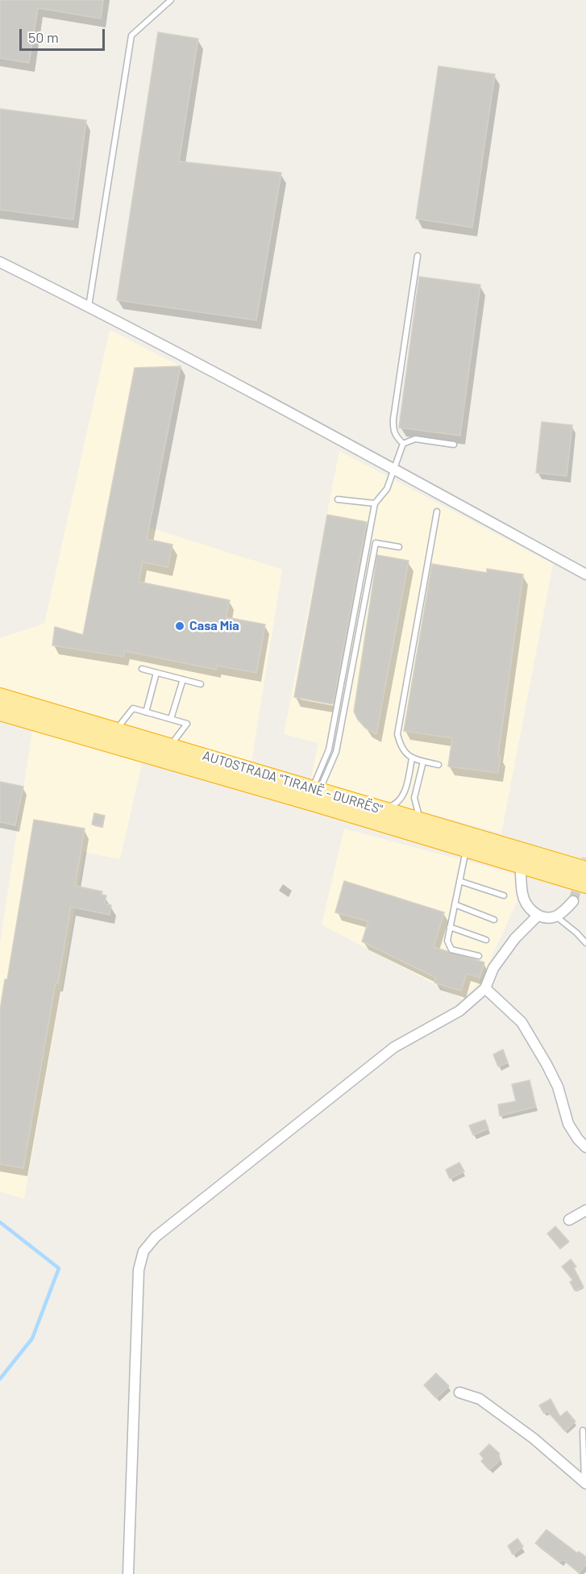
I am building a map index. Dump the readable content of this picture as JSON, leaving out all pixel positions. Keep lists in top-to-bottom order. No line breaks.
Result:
{"streets":{"highway":["AUTOSTRADA \"TIRANË - DURRËS\""]},"places":["Casa Mia"],"scale_bar":"50 m"}
